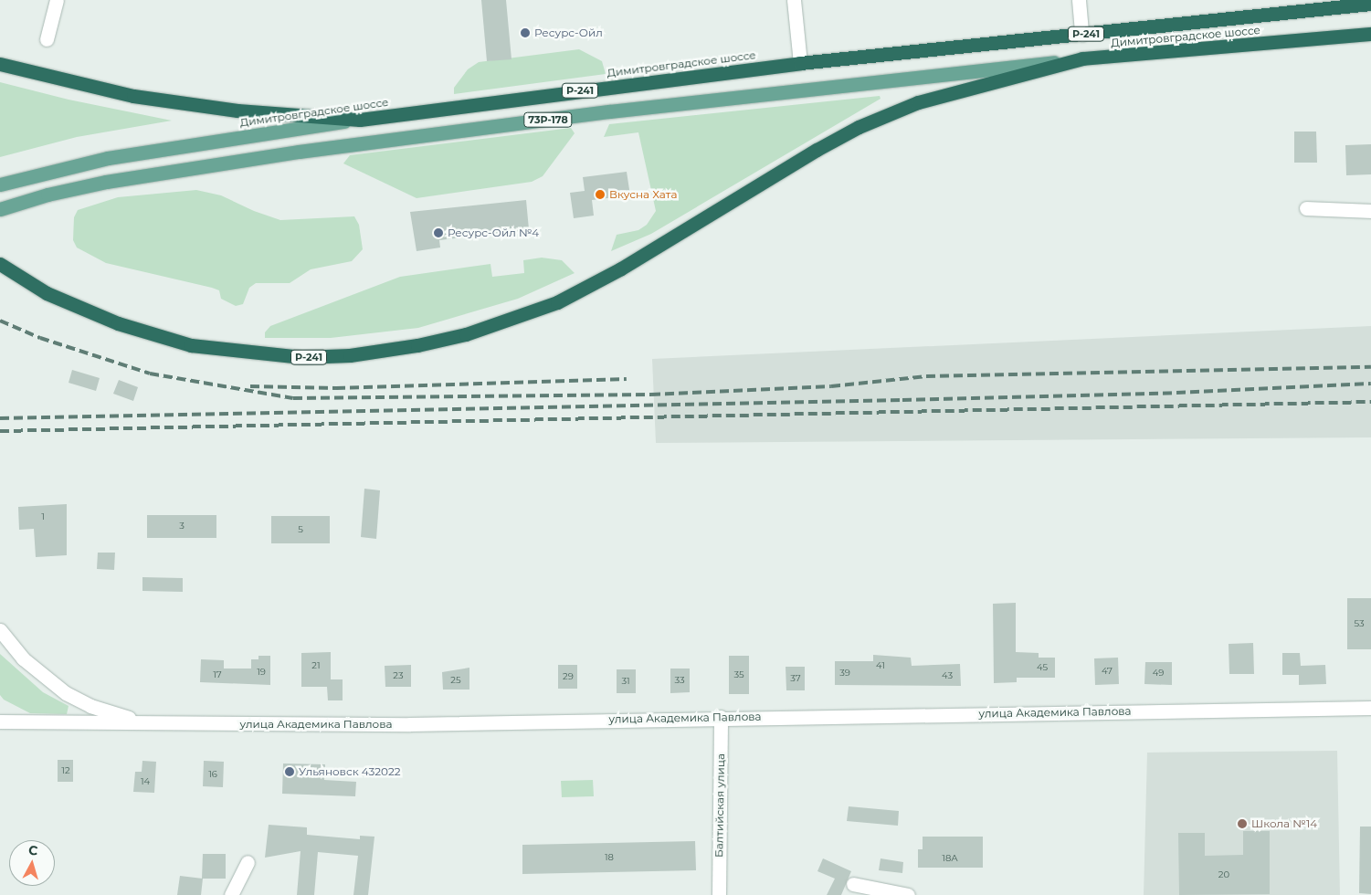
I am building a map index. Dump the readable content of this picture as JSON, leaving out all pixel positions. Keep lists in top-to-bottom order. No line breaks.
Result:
{"streets":{"highway":["Р-241","Димитровградское шоссе"],"main road":["73Р-178"],"street":["улица Академика Павлова","Балтийская улица"]},"crossings":[["Р-241","Димитровградское шоссе"],["улица Академика Павлова","Балтийская улица"]],"places":["Ресурс-Ойл","Вкусна Хата","Ресурс-Ойл №4","Ульяновск 432022","Школа №14"],"house_numbers":["1","3","5","53","21","41","45","47","19","39","49","17","35","23","43","29","37","25","33","31","12","16","14","18","18А","20"],"north":"top"}
